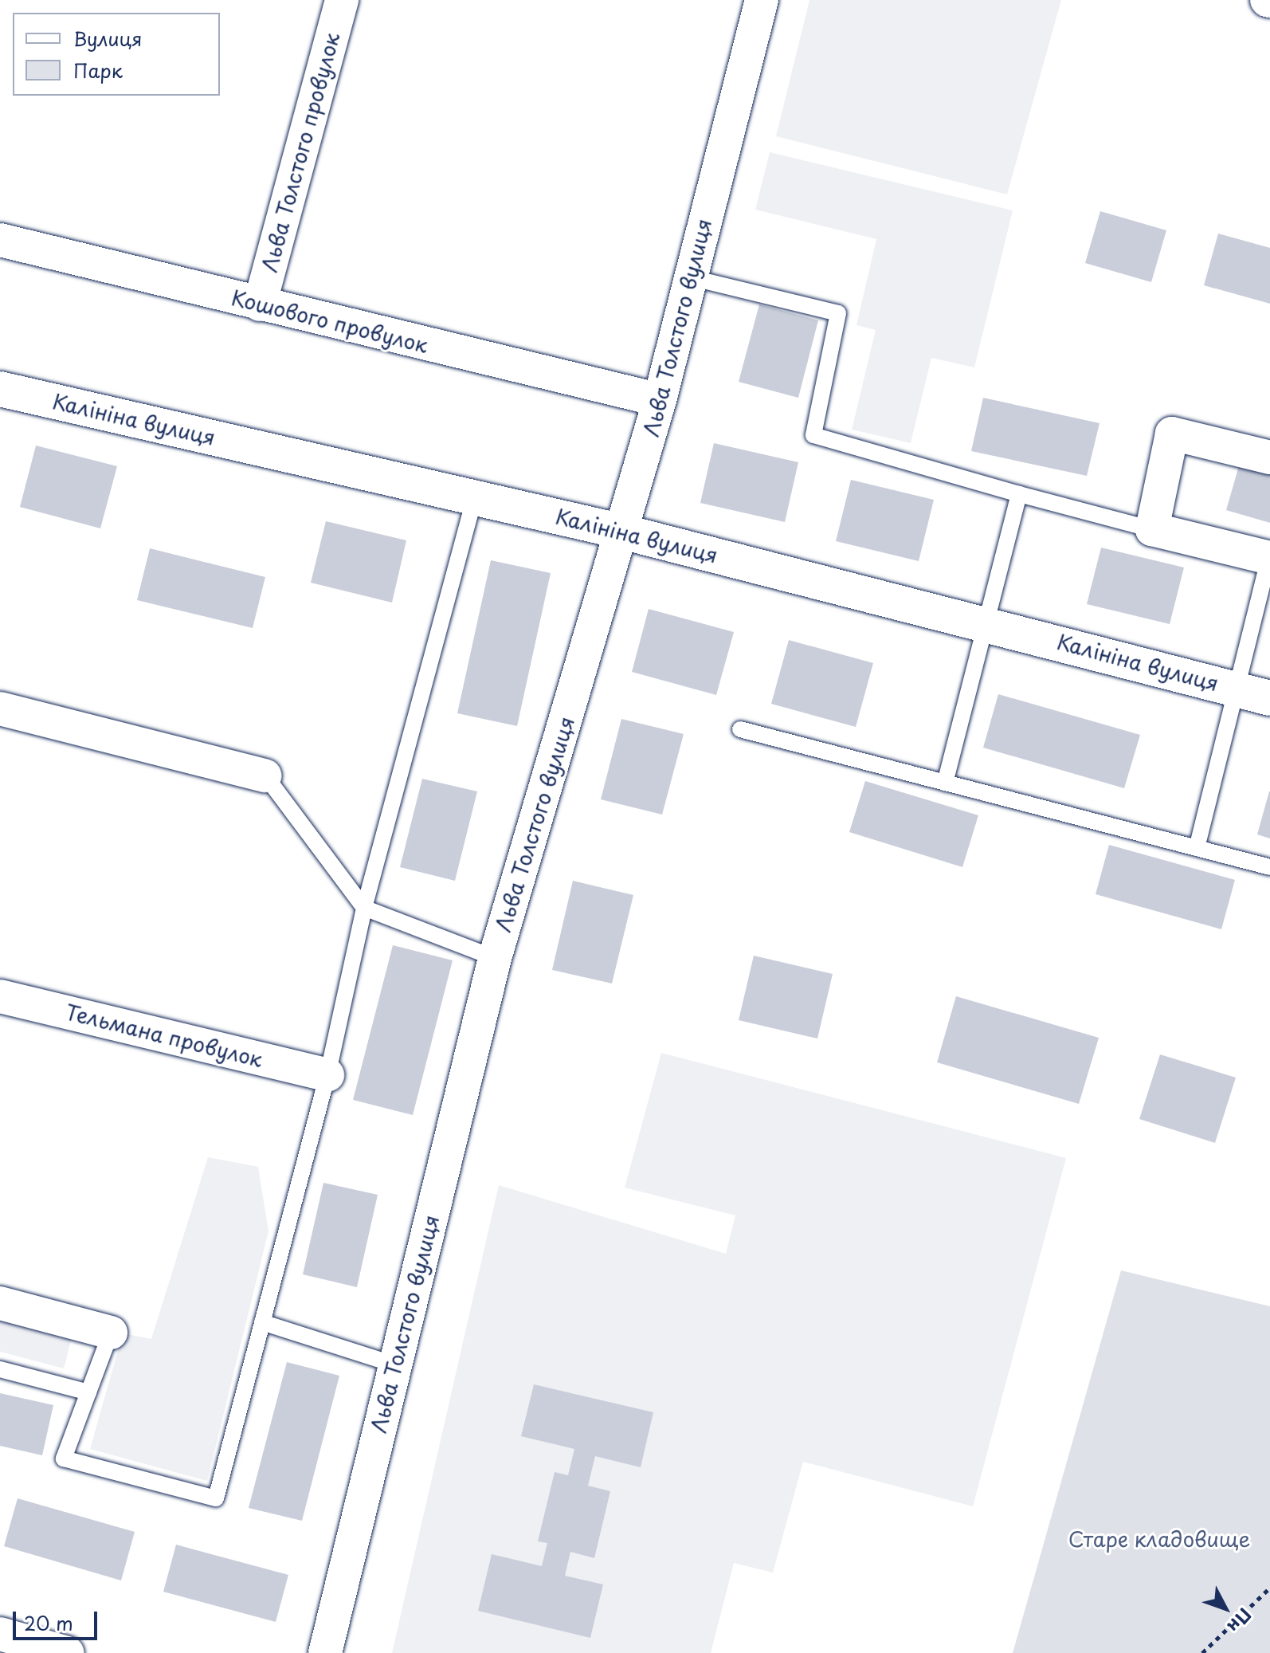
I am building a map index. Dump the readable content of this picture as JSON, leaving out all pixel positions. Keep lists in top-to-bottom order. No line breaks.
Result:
{"streets":{"street":["Льва Толстого провулок","Кошового провулок","Льва Толстого вулиця","Калініна вулиця","Тельмана провулок"]},"crossings":[["Льва Толстого провулок","Кошового провулок"],["Кошового провулок","Льва Толстого вулиця"],["Льва Толстого вулиця","Калініна вулиця"]],"parks":["Старе кладовище"],"legend":["Вулиця","Парк"],"scale_bar":"20 m","north":"bottom right"}
